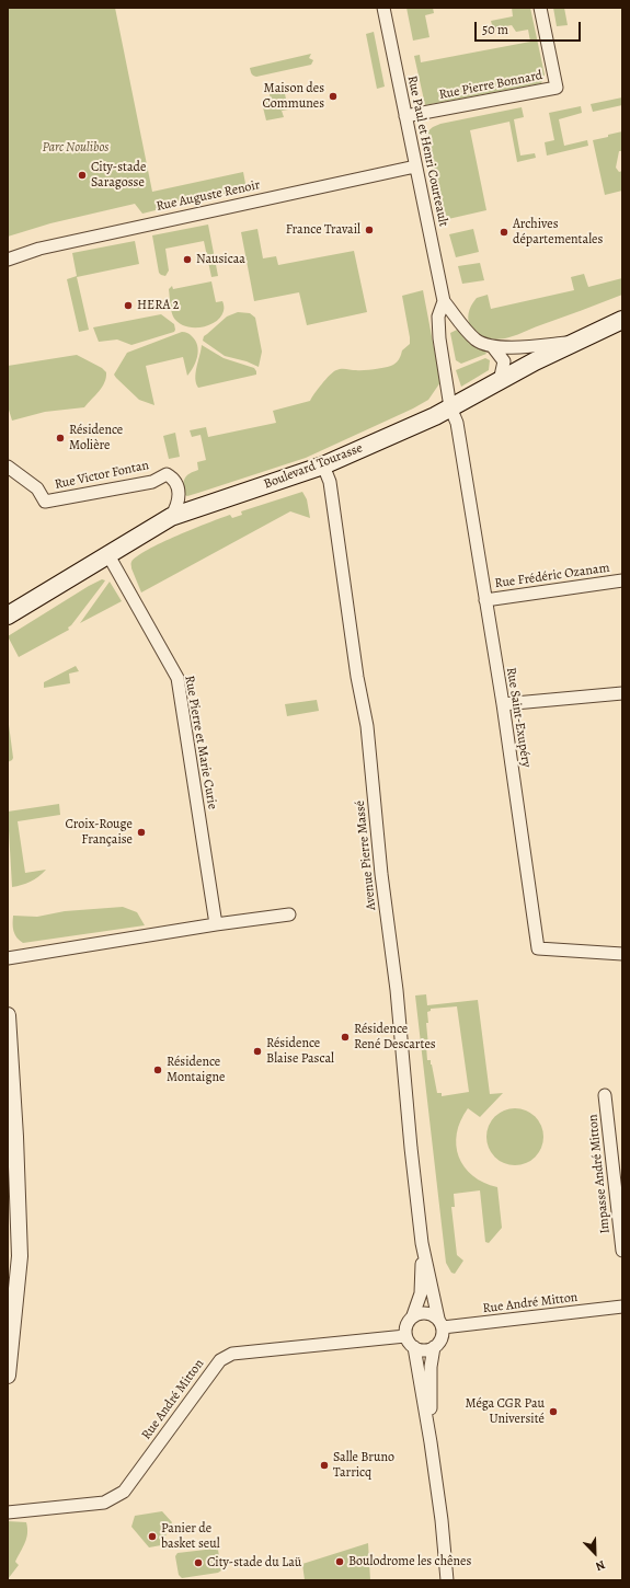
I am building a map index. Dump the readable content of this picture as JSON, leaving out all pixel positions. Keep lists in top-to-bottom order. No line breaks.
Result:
{"streets":{"main road":["Boulevard Tourasse"],"street":["Rue Pierre Bonnard","Rue Paul et Henri Courteault","Rue Auguste Renoir","Rue Victor Fontan","Rue Frédéric Ozanam","Rue Saint-Exupéry","Rue Pierre et Marie Curie","Avenue Pierre Massé","Impasse André Mitton","Rue André Mitton"]},"crossings":[["Rue Pierre Bonnard","Rue Paul et Henri Courteault"],["Rue Paul et Henri Courteault","Rue Auguste Renoir"],["Rue Paul et Henri Courteault","Boulevard Tourasse"],["Rue Paul et Henri Courteault","Rue Saint-Exupéry"],["Boulevard Tourasse","Rue Victor Fontan"],["Boulevard Tourasse","Rue Saint-Exupéry"],["Boulevard Tourasse","Rue Pierre et Marie Curie"],["Boulevard Tourasse","Avenue Pierre Massé"],["Rue Frédéric Ozanam","Rue Saint-Exupéry"],["Avenue Pierre Massé","Rue André Mitton"]],"parks":["Parc Noulibos"],"places":["Maison des Communes","City-stade Saragosse","France Travail","Archives départementales","Nausicaa","HERA 2","Résidence Molière","Croix-Rouge Française","Résidence René Descartes","Résidence Blaise Pascal","Résidence Montaigne","Méga CGR Pau Université","Salle Bruno Tarricq","Panier de basket seul","Boulodrome les chênes","City-stade du Laü"],"scale_bar":"50 m","north":"bottom right"}
